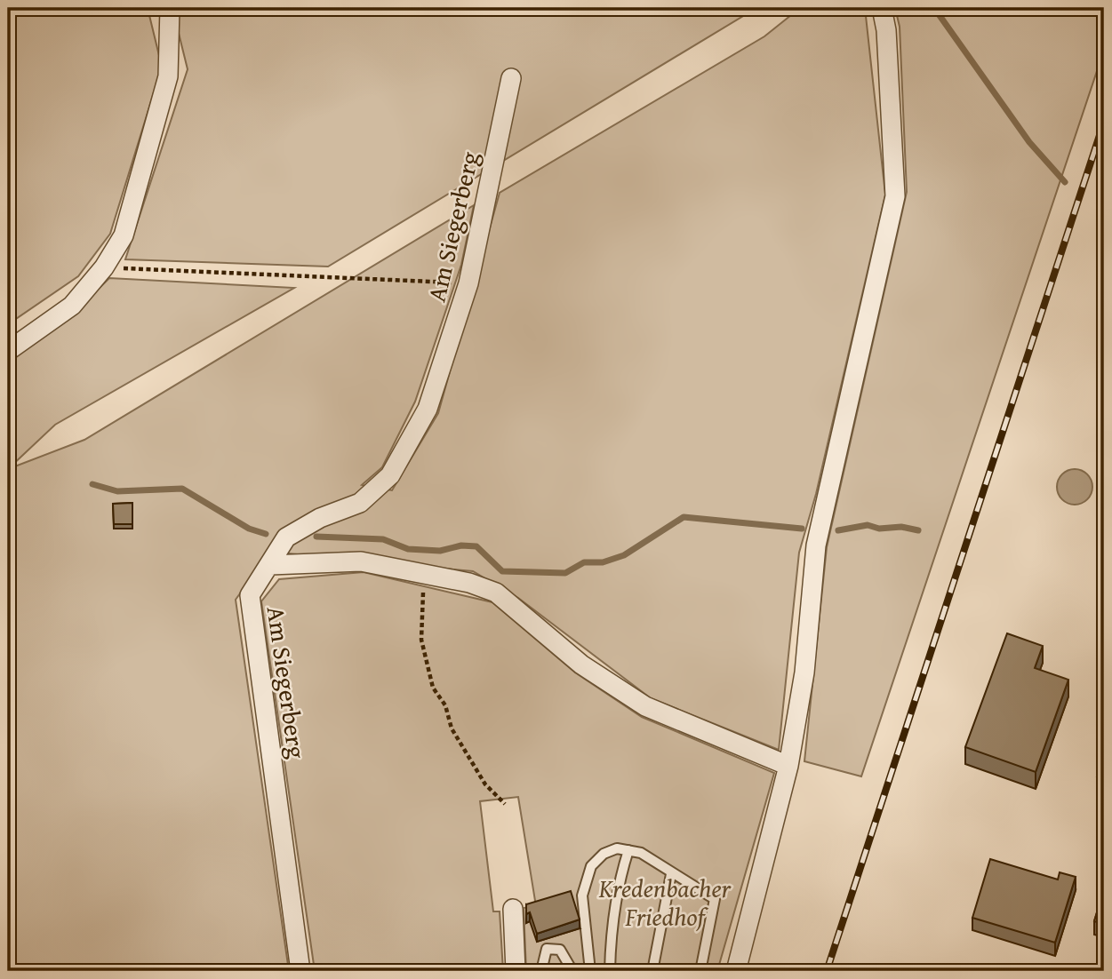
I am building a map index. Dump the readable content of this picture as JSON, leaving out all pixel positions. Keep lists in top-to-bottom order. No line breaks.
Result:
{"streets":{"street":["Am Siegerberg"]},"parks":["Kredenbacher Friedhof"]}
